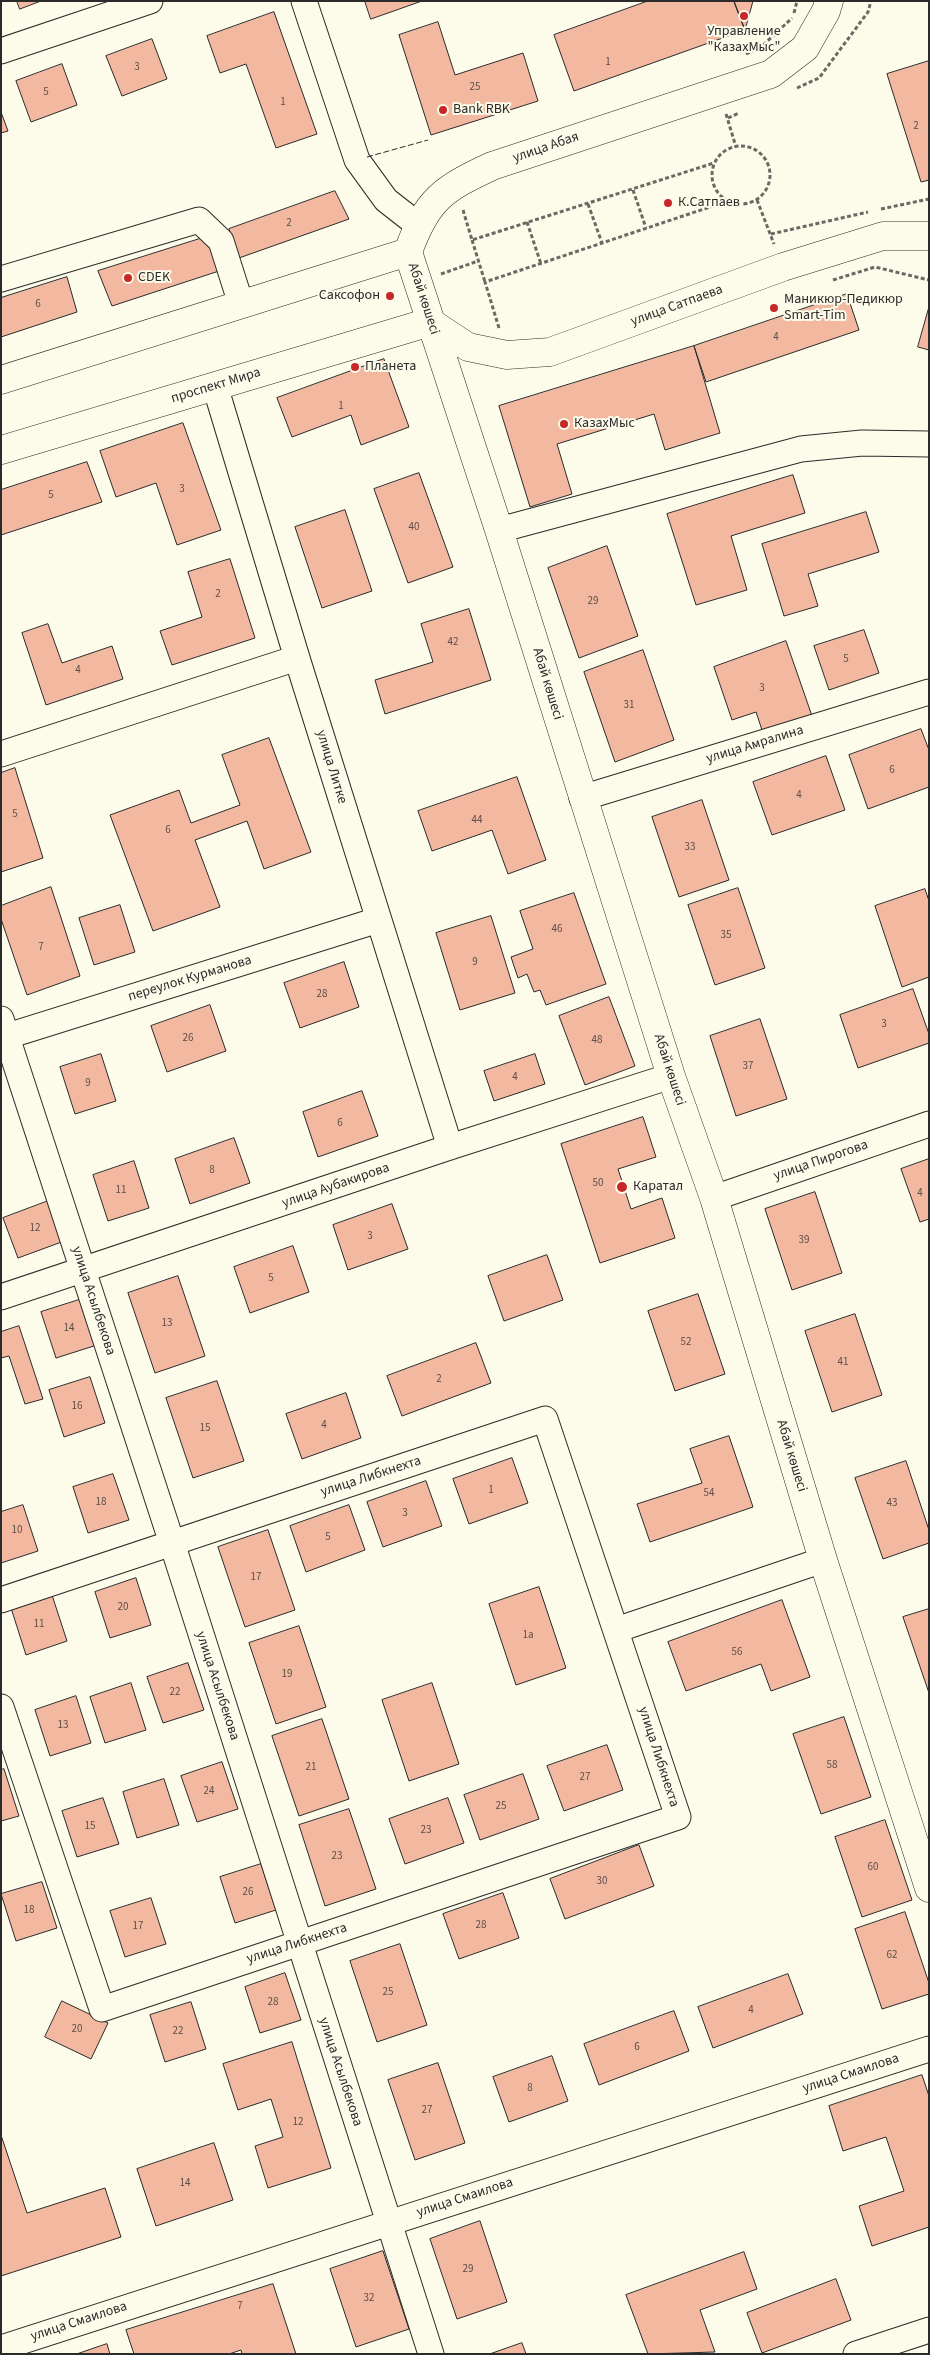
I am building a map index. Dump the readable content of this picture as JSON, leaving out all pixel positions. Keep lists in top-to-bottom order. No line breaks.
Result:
{"streets":{"main road":["улица Абая","Абай көшесі","улица Сатпаева","проспект Мира"],"street":["улица Амралина","улица Литке","переулок Курманова","улица Пирогова","улица Аубакирова","улица Асылбекова","улица Либкнехта","улица Смаилова"]},"crossings":[["улица Абая","Абай көшесі"],["Абай көшесі","улица Сатпаева"],["Абай көшесі","проспект Мира"],["Абай көшесі","улица Амралина"],["Абай көшесі","улица Пирогова"],["Абай көшесі","улица Аубакирова"],["улица Сатпаева","проспект Мира"],["проспект Мира","улица Литке"],["улица Литке","переулок Курманова"],["улица Литке","улица Аубакирова"],["переулок Курманова","улица Асылбекова"],["улица Аубакирова","улица Асылбекова"],["улица Асылбекова","улица Либкнехта"],["улица Асылбекова","улица Смаилова"]],"places":["Управление \"КазахМыс\"","Bank RBK","К.Сатпаев","CDEK","Саксофон","Маникюр-Педикюр Smart-Tim","Планета","КазахМыс","Каратал"],"house_numbers":["1","3","25","5","1","2","2","6","4","1","3","5","40","2","29","42","5","4","3","31","6","4","5","44","6","33","46","35","7","9","28","3","26","48","37","4","9","6","8","50","11","4","12","3","39","5","13","14","52","41","2","16","4","15","1","54","18","43","3","10","5","17","20","11","1а","56","19","22","13","58","21","27","24","25","15","23","23","60","30","26","18","28","17","62","25","28","4","20","22","6","8","27","12","14","29","32","7"]}
